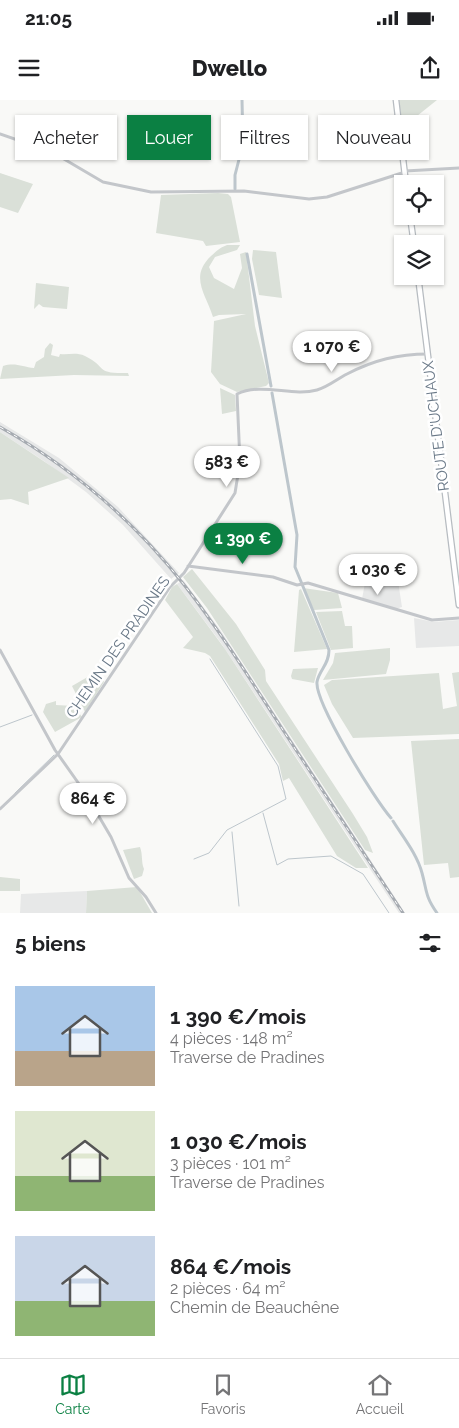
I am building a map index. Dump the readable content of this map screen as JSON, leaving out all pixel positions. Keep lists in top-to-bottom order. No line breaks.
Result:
{"streets":{"main road":["ROUTE D'UCHAUX"],"street":["CHEMIN DES PRADINES"]},"crossings":[["ROUTE D'UCHAUX","CHEMIN DES PRADINES"]],"page":{"status":"21:05","header":"Dwello","chip":["Acheter","Louer","Filtres","Nouveau"],"price":["1 070 €","583 €","1 390 €","1 030 €","864 €"],"heading":"5 biens","list":[{"name":"1 390 €/mois","note":"4 pièces · 148 m² · Traverse de Pradines"},{"name":"1 030 €/mois","note":"3 pièces · 101 m² · Traverse de Pradines"},{"name":"864 €/mois","note":"2 pièces · 64 m² · Chemin de Beauchêne"}],"tabs":["Carte","Favoris","Accueil"]}}
